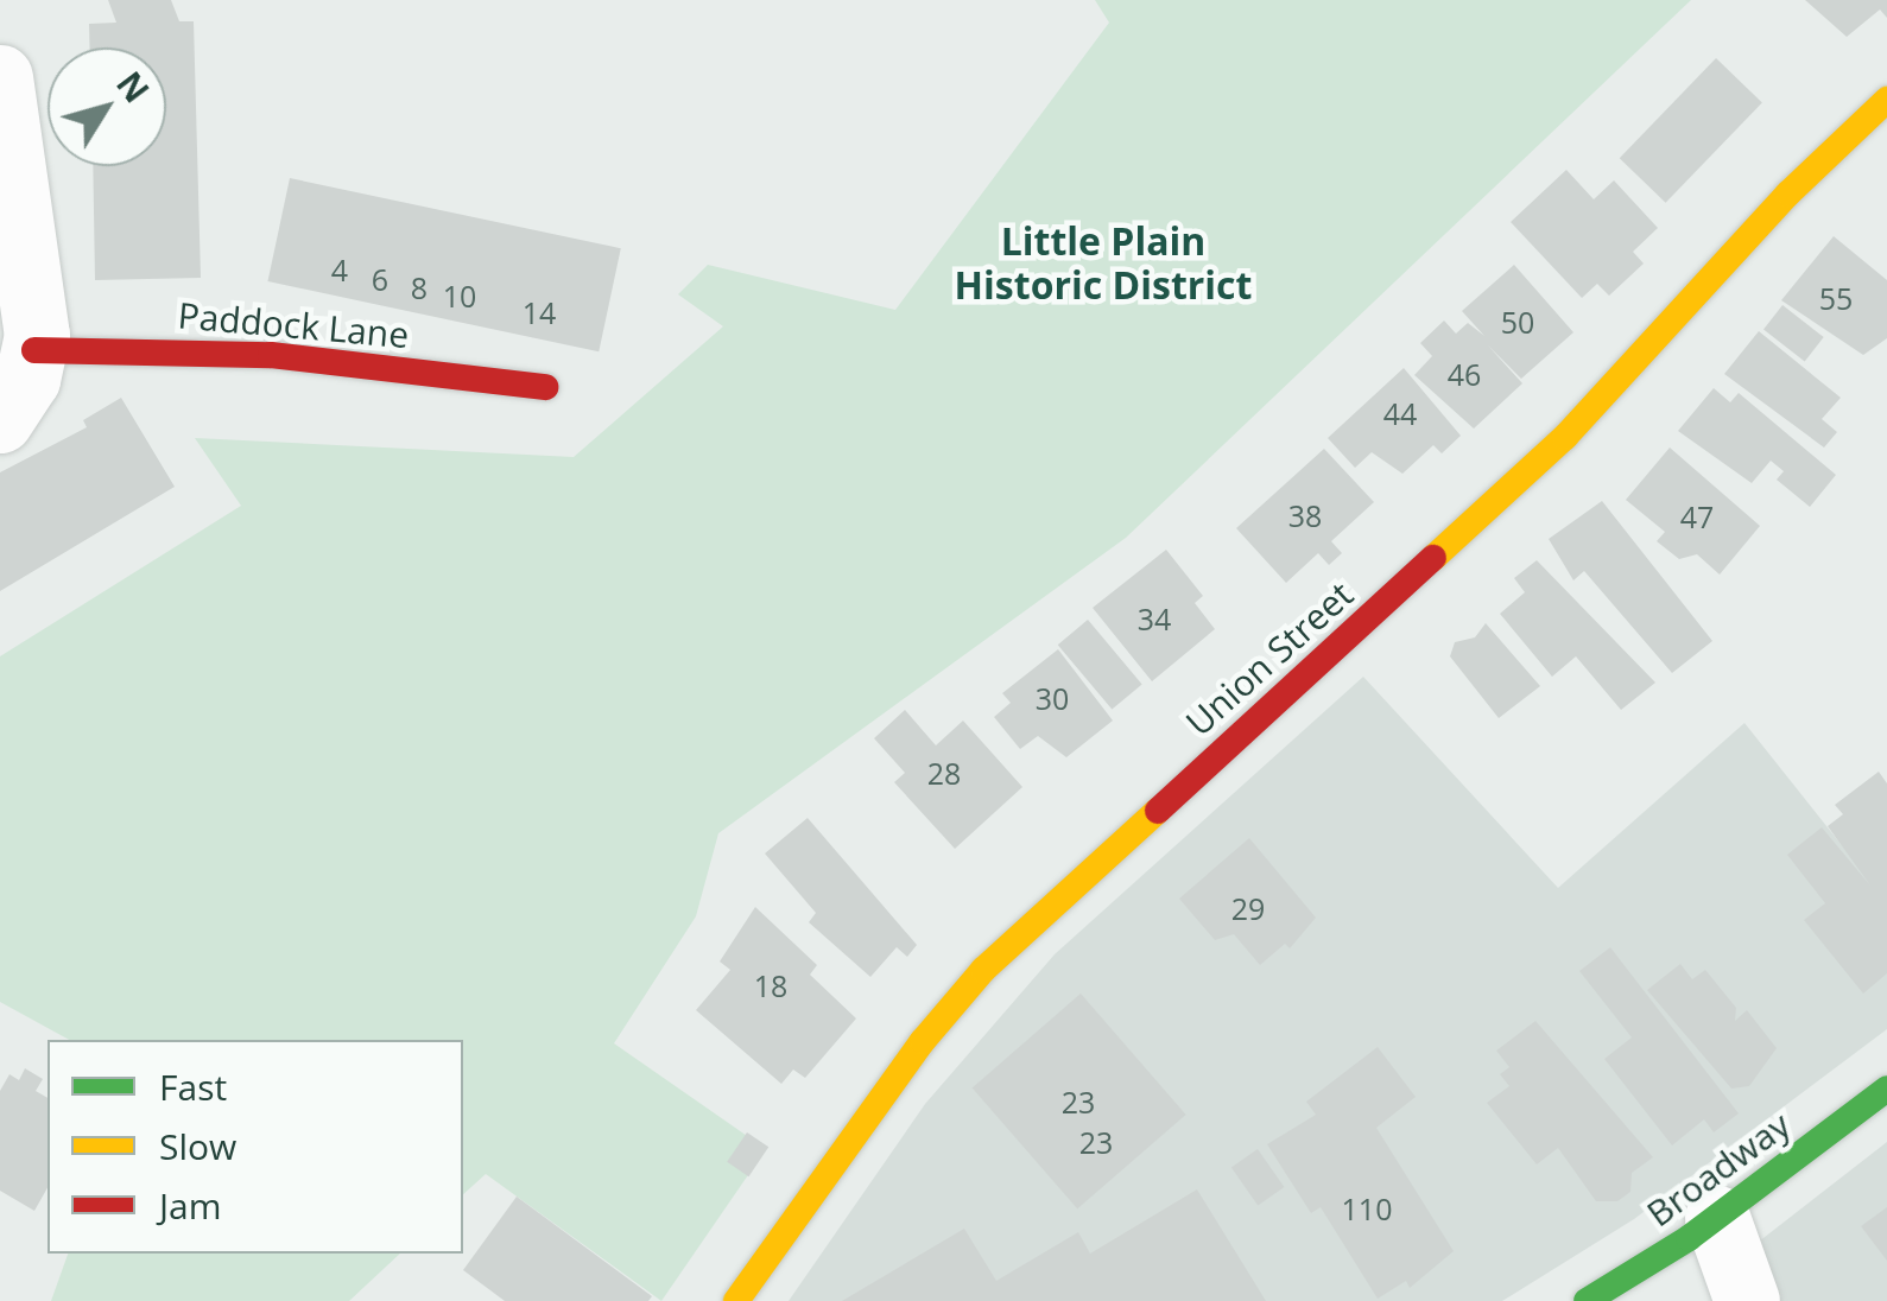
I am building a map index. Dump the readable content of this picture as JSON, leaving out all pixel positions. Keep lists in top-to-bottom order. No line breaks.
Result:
{"streets":{"main road":["Paddock Lane","Union Street","Broadway"]},"districts":["Little Plain Historic District"],"house_numbers":["4","6","8","10","55","14","50","46","44","38","47","34","30","28","29","18","23","23","110"],"legend":["Fast","Slow","Jam"],"north":"top right"}
